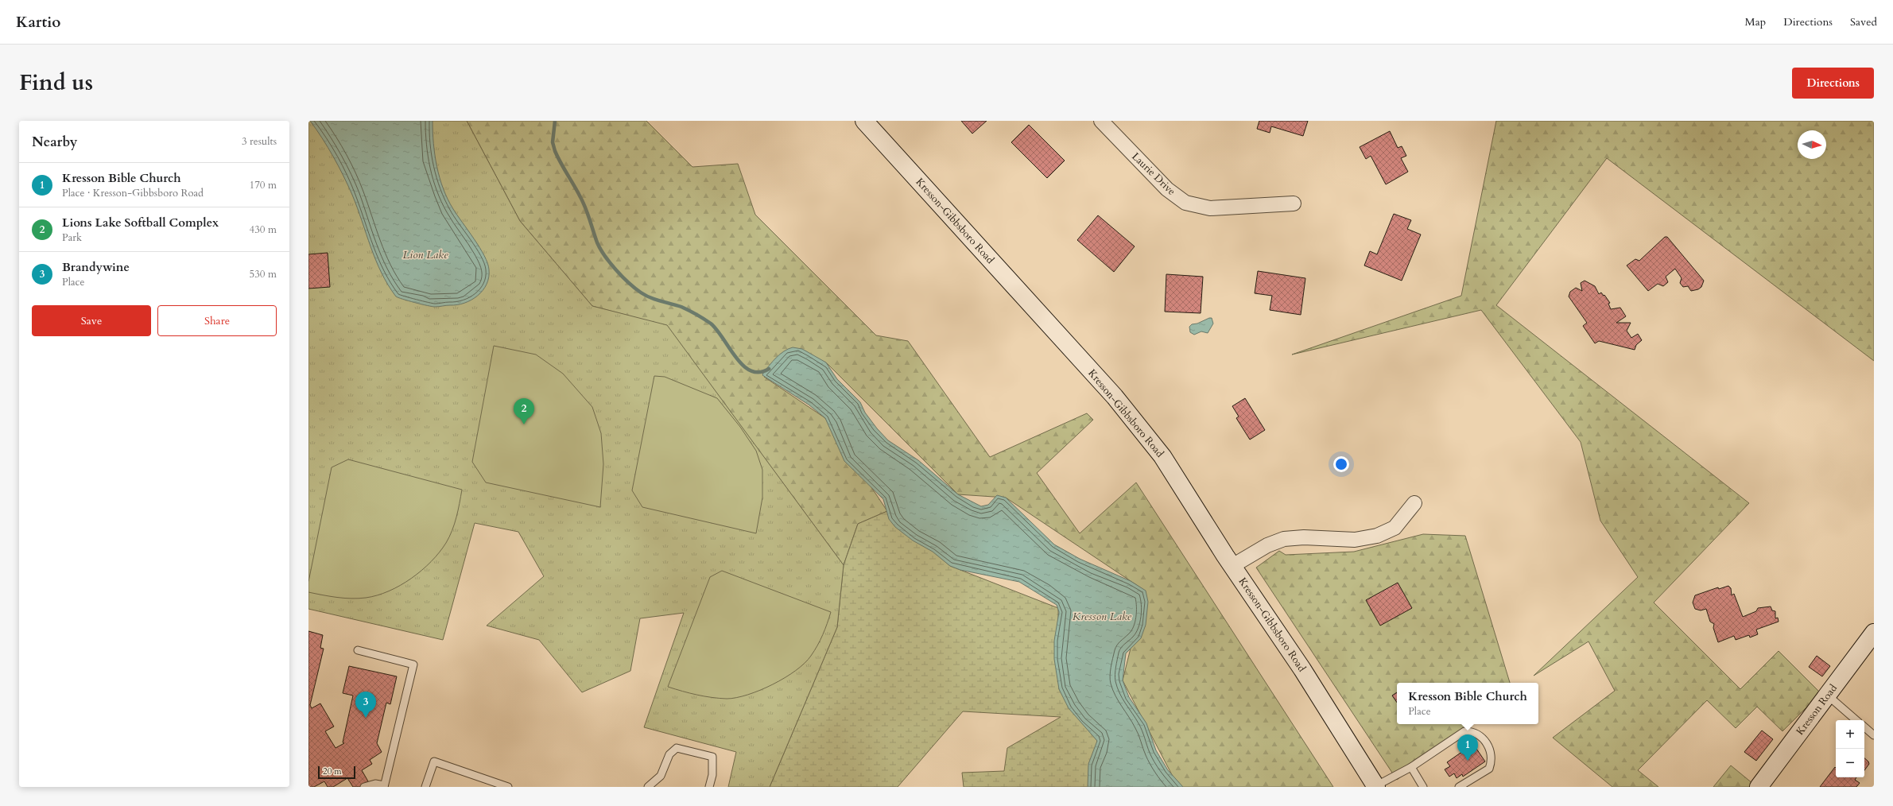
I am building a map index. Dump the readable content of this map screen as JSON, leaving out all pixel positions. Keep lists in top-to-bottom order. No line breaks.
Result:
{"streets":{"street":["Laurie Drive","Kresson-Gibbsboro Road","Kresson Road"]},"water":["Lion Lake","Kresson Lake"],"scale_bar":"20 m","north":"right","page":{"header":"Kartio","nav":["Map","Directions","Saved"],"title":"Find us","buttons":["Directions",["Save","Share"]],"heading":["Nearby","3 results"],"list":[{"mark":"1","name":"Kresson Bible Church","note":"Place · Kresson-Gibbsboro Road","value":"170 m"},{"mark":"2","name":"Lions Lake Softball Complex","note":"Park","value":"430 m"},{"mark":"3","name":"Brandywine","note":"Place","value":"530 m"}],"pins":["2","3","1"],"popup":["Kresson Bible Church","Place"],"map_buttons":["+","−"],"scale":"20 m"}}
